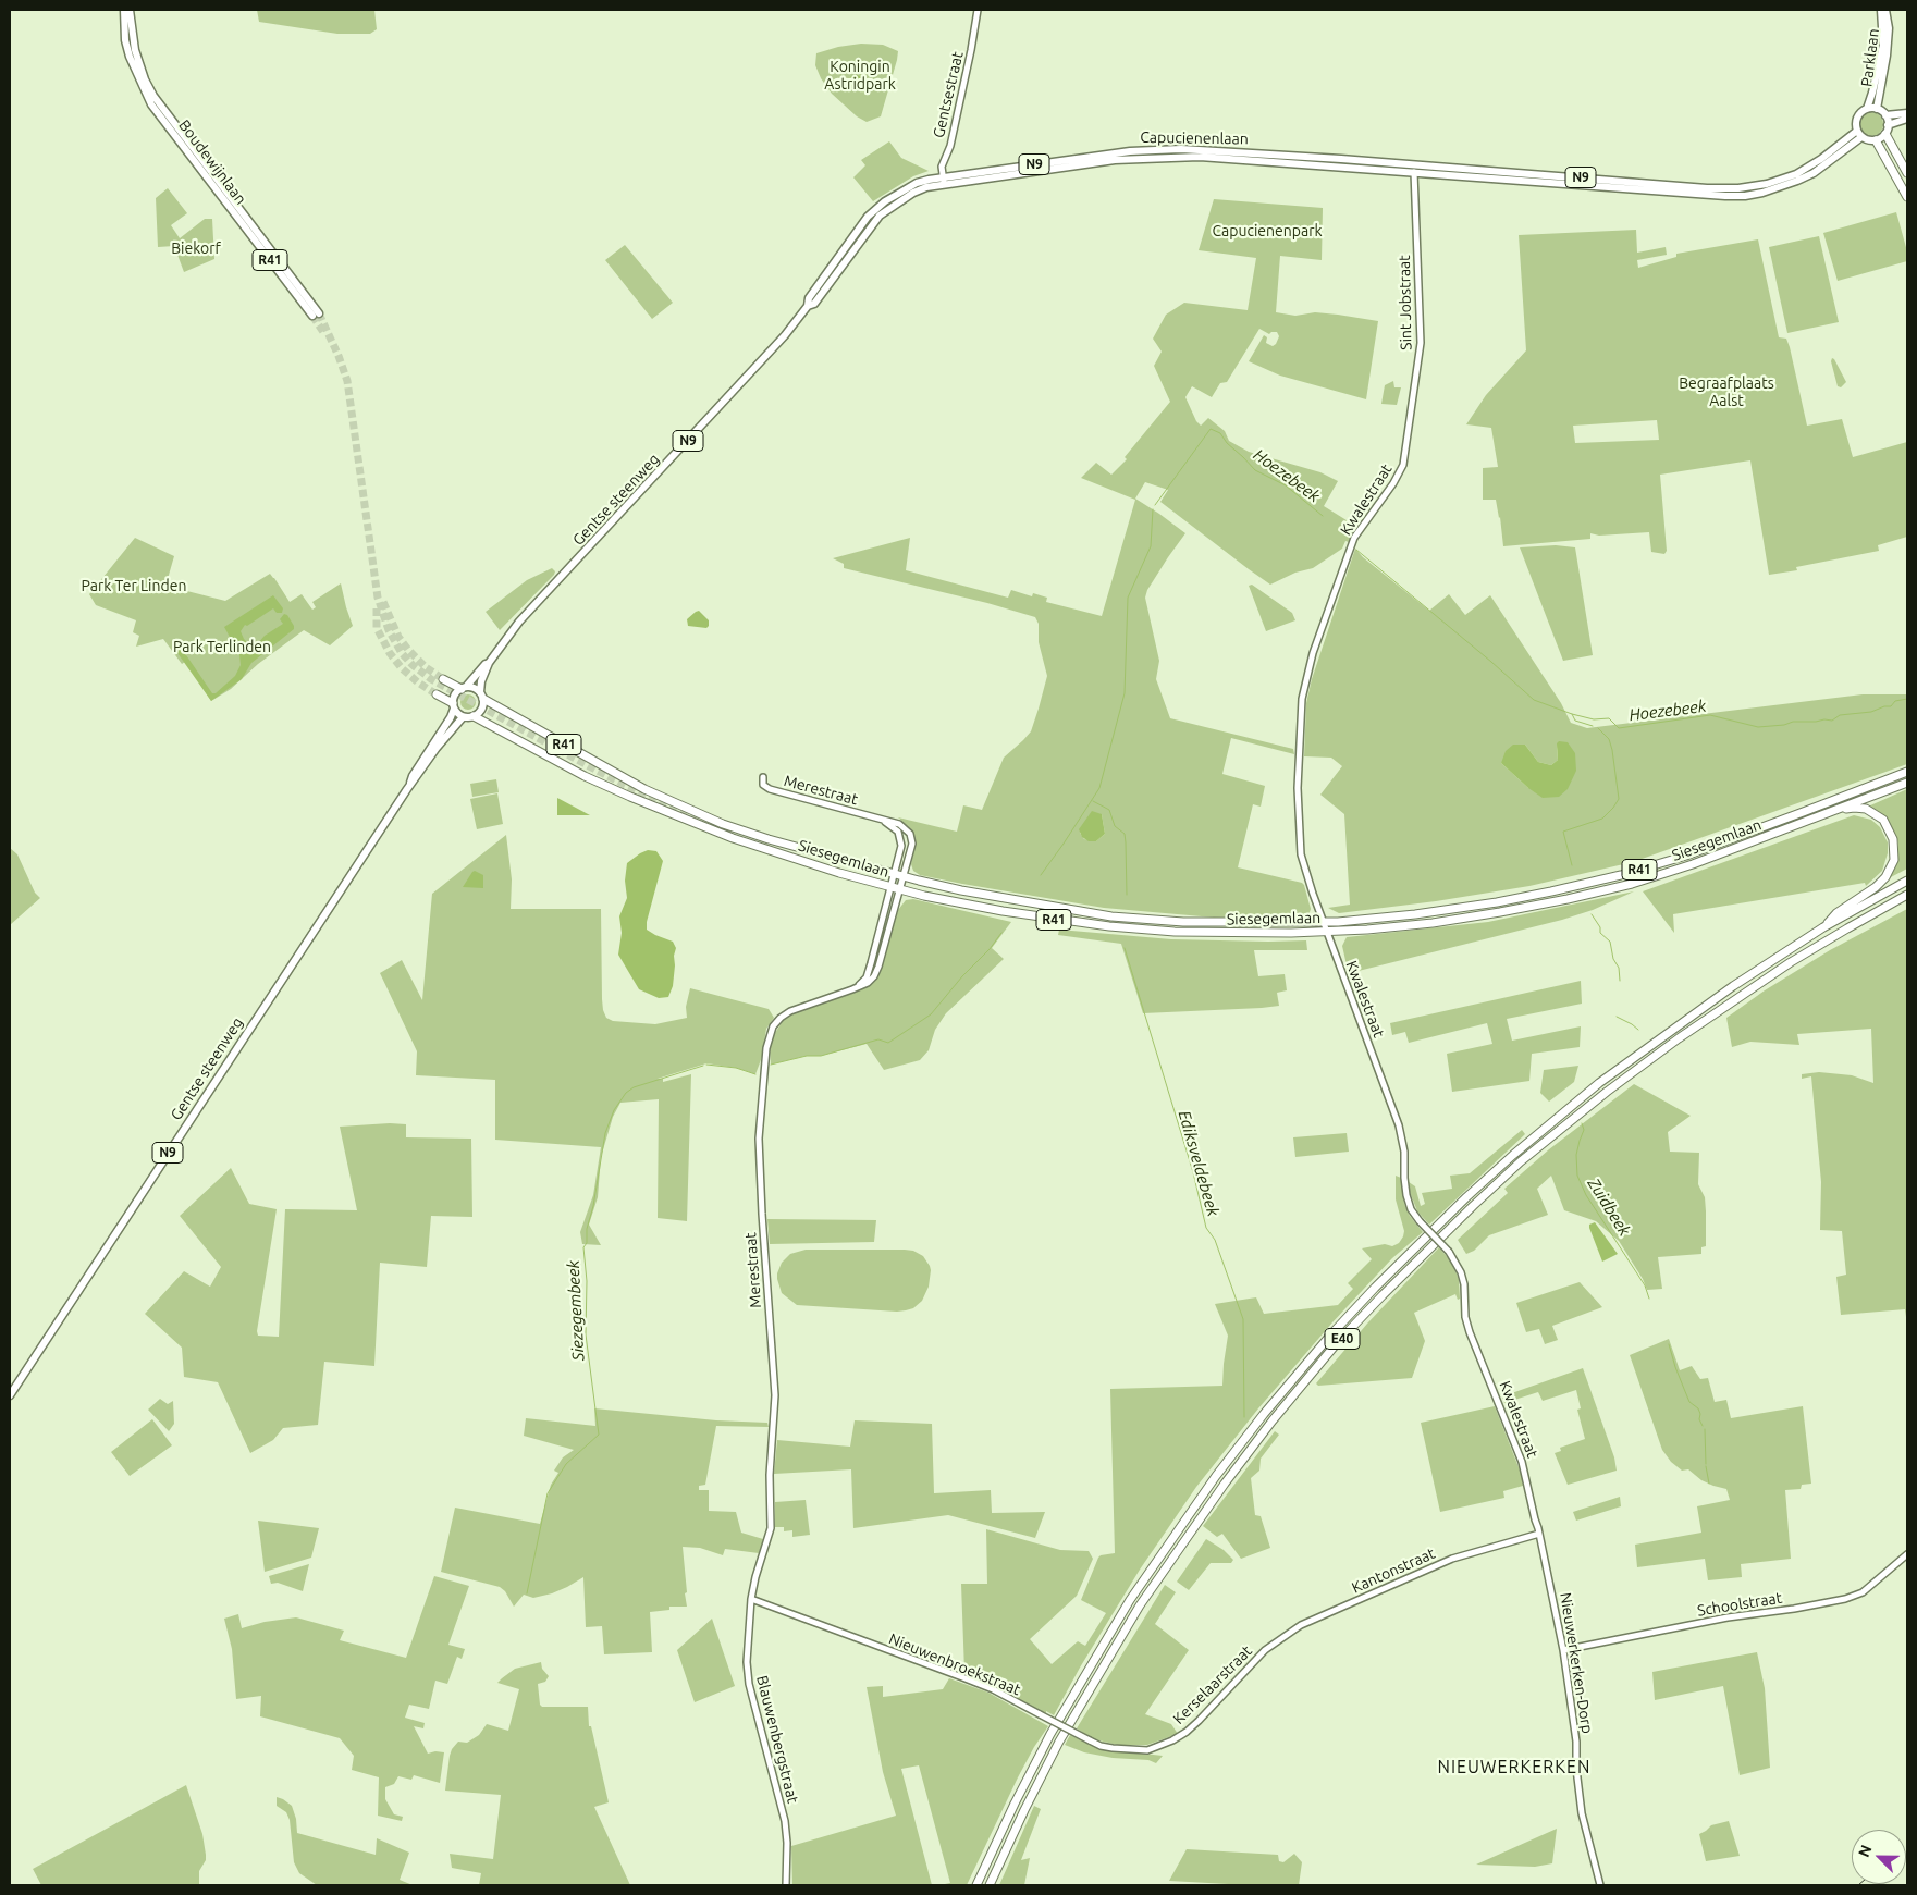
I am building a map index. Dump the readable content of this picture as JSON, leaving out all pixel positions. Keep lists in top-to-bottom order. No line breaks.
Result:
{"streets":{"highway":["R41","Siesegemlaan","E40"],"main road":["Parklaan","Capucienenlaan","Boudewijnlaan","N9","Gentse steenweg"],"street":["Gentsestraat","Sint Jobstraat","Kwalestraat","Merestraat","Kantonstraat","Schoolstraat","Nieuwerkerken-Dorp","Nieuwenbroekstraat","Kerselaarstraat","Blauwenbergstraat"]},"crossings":[["Parklaan","N9"],["Gentsestraat","Capucienenlaan"],["Gentsestraat","Gentse steenweg"],["Capucienenlaan","N9"],["Capucienenlaan","Sint Jobstraat"],["Capucienenlaan","Gentse steenweg"],["N9","R41"],["N9","Sint Jobstraat"],["N9","Gentse steenweg"],["N9","Siesegemlaan"],["R41","Gentse steenweg"],["R41","Siesegemlaan"],["Sint Jobstraat","Kwalestraat"],["Gentse steenweg","Siesegemlaan"],["Kwalestraat","Siesegemlaan"],["Kwalestraat","Kantonstraat"],["Kwalestraat","Nieuwerkerken-Dorp"],["Merestraat","Siesegemlaan"],["Merestraat","Nieuwenbroekstraat"],["Merestraat","Blauwenbergstraat"],["Kantonstraat","Nieuwerkerken-Dorp"],["Kantonstraat","Kerselaarstraat"],["Schoolstraat","Nieuwerkerken-Dorp"],["Nieuwenbroekstraat","Kerselaarstraat"],["Nieuwenbroekstraat","Blauwenbergstraat"]],"districts":["NIEUWERKERKEN"],"water":["Hoezebeek","Ediksveldebeek","Zuidbeek","Siezegembeek"],"parks":["Koningin Astridpark","Capucienenpark","Biekorf","Begraafplaats Aalst","Park Ter Linden","Park Terlinden"],"north":"top left"}
